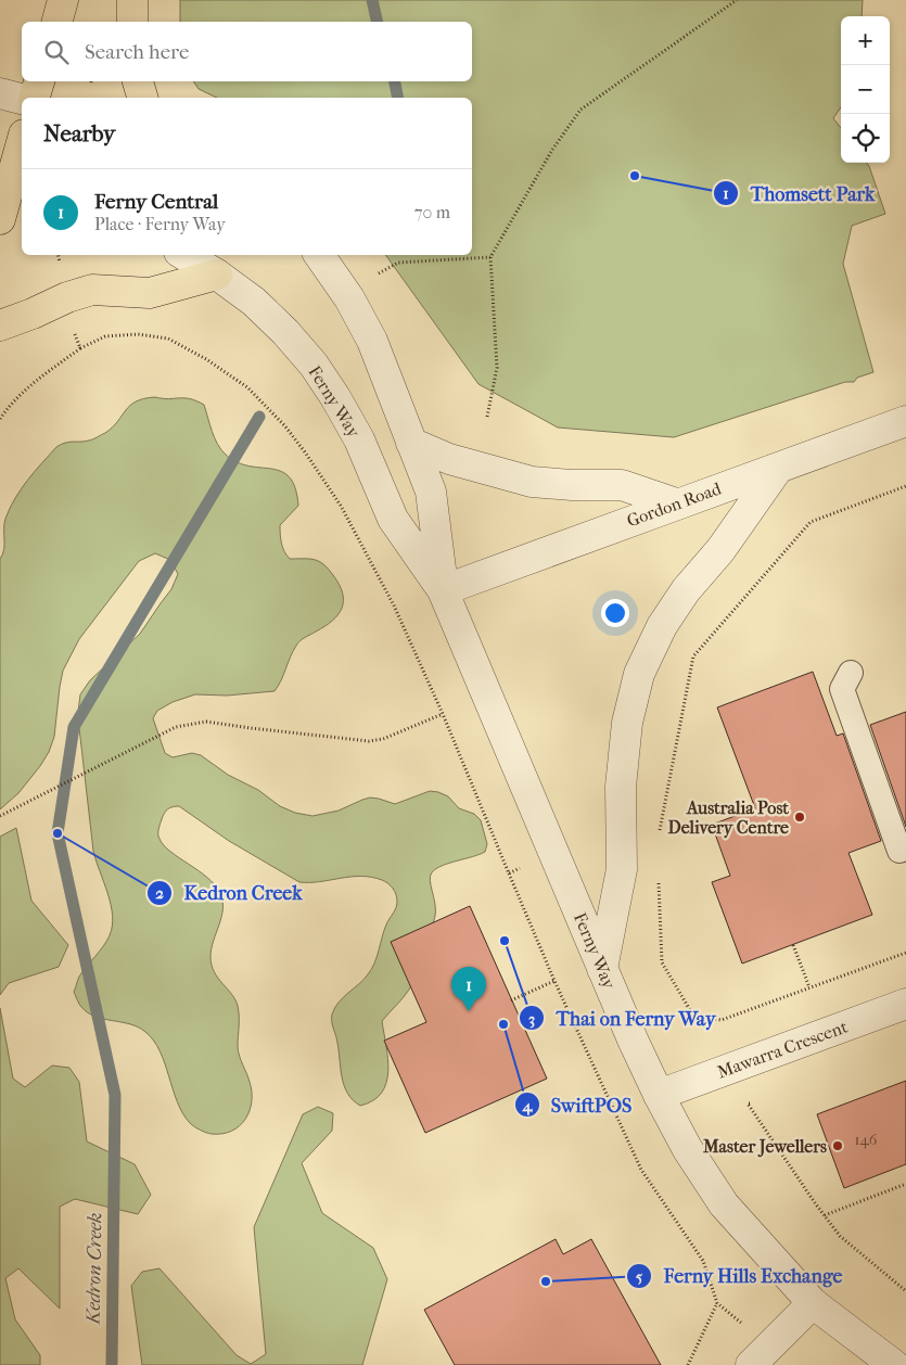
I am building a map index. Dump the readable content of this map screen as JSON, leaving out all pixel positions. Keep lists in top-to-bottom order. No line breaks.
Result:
{"streets":{"street":["Ferny Way","Gordon Road","Mawarra Crescent"]},"crossings":[["Ferny Way","Gordon Road"],["Ferny Way","Mawarra Crescent"]],"water":["Kedron Creek"],"places":["Thomsett Park","Australia Post Delivery Centre","Kedron Creek","Thai on Ferny Way","SwiftPOS","Master Jewellers","Ferny Hills Exchange"],"house_numbers":["146"],"page":{"map_buttons":["+","−"],"search":"Search here","heading":"Nearby","list":[{"mark":"1","name":"Ferny Central","note":"Place · Ferny Way","value":"70 m"}],"pins":"1"}}
